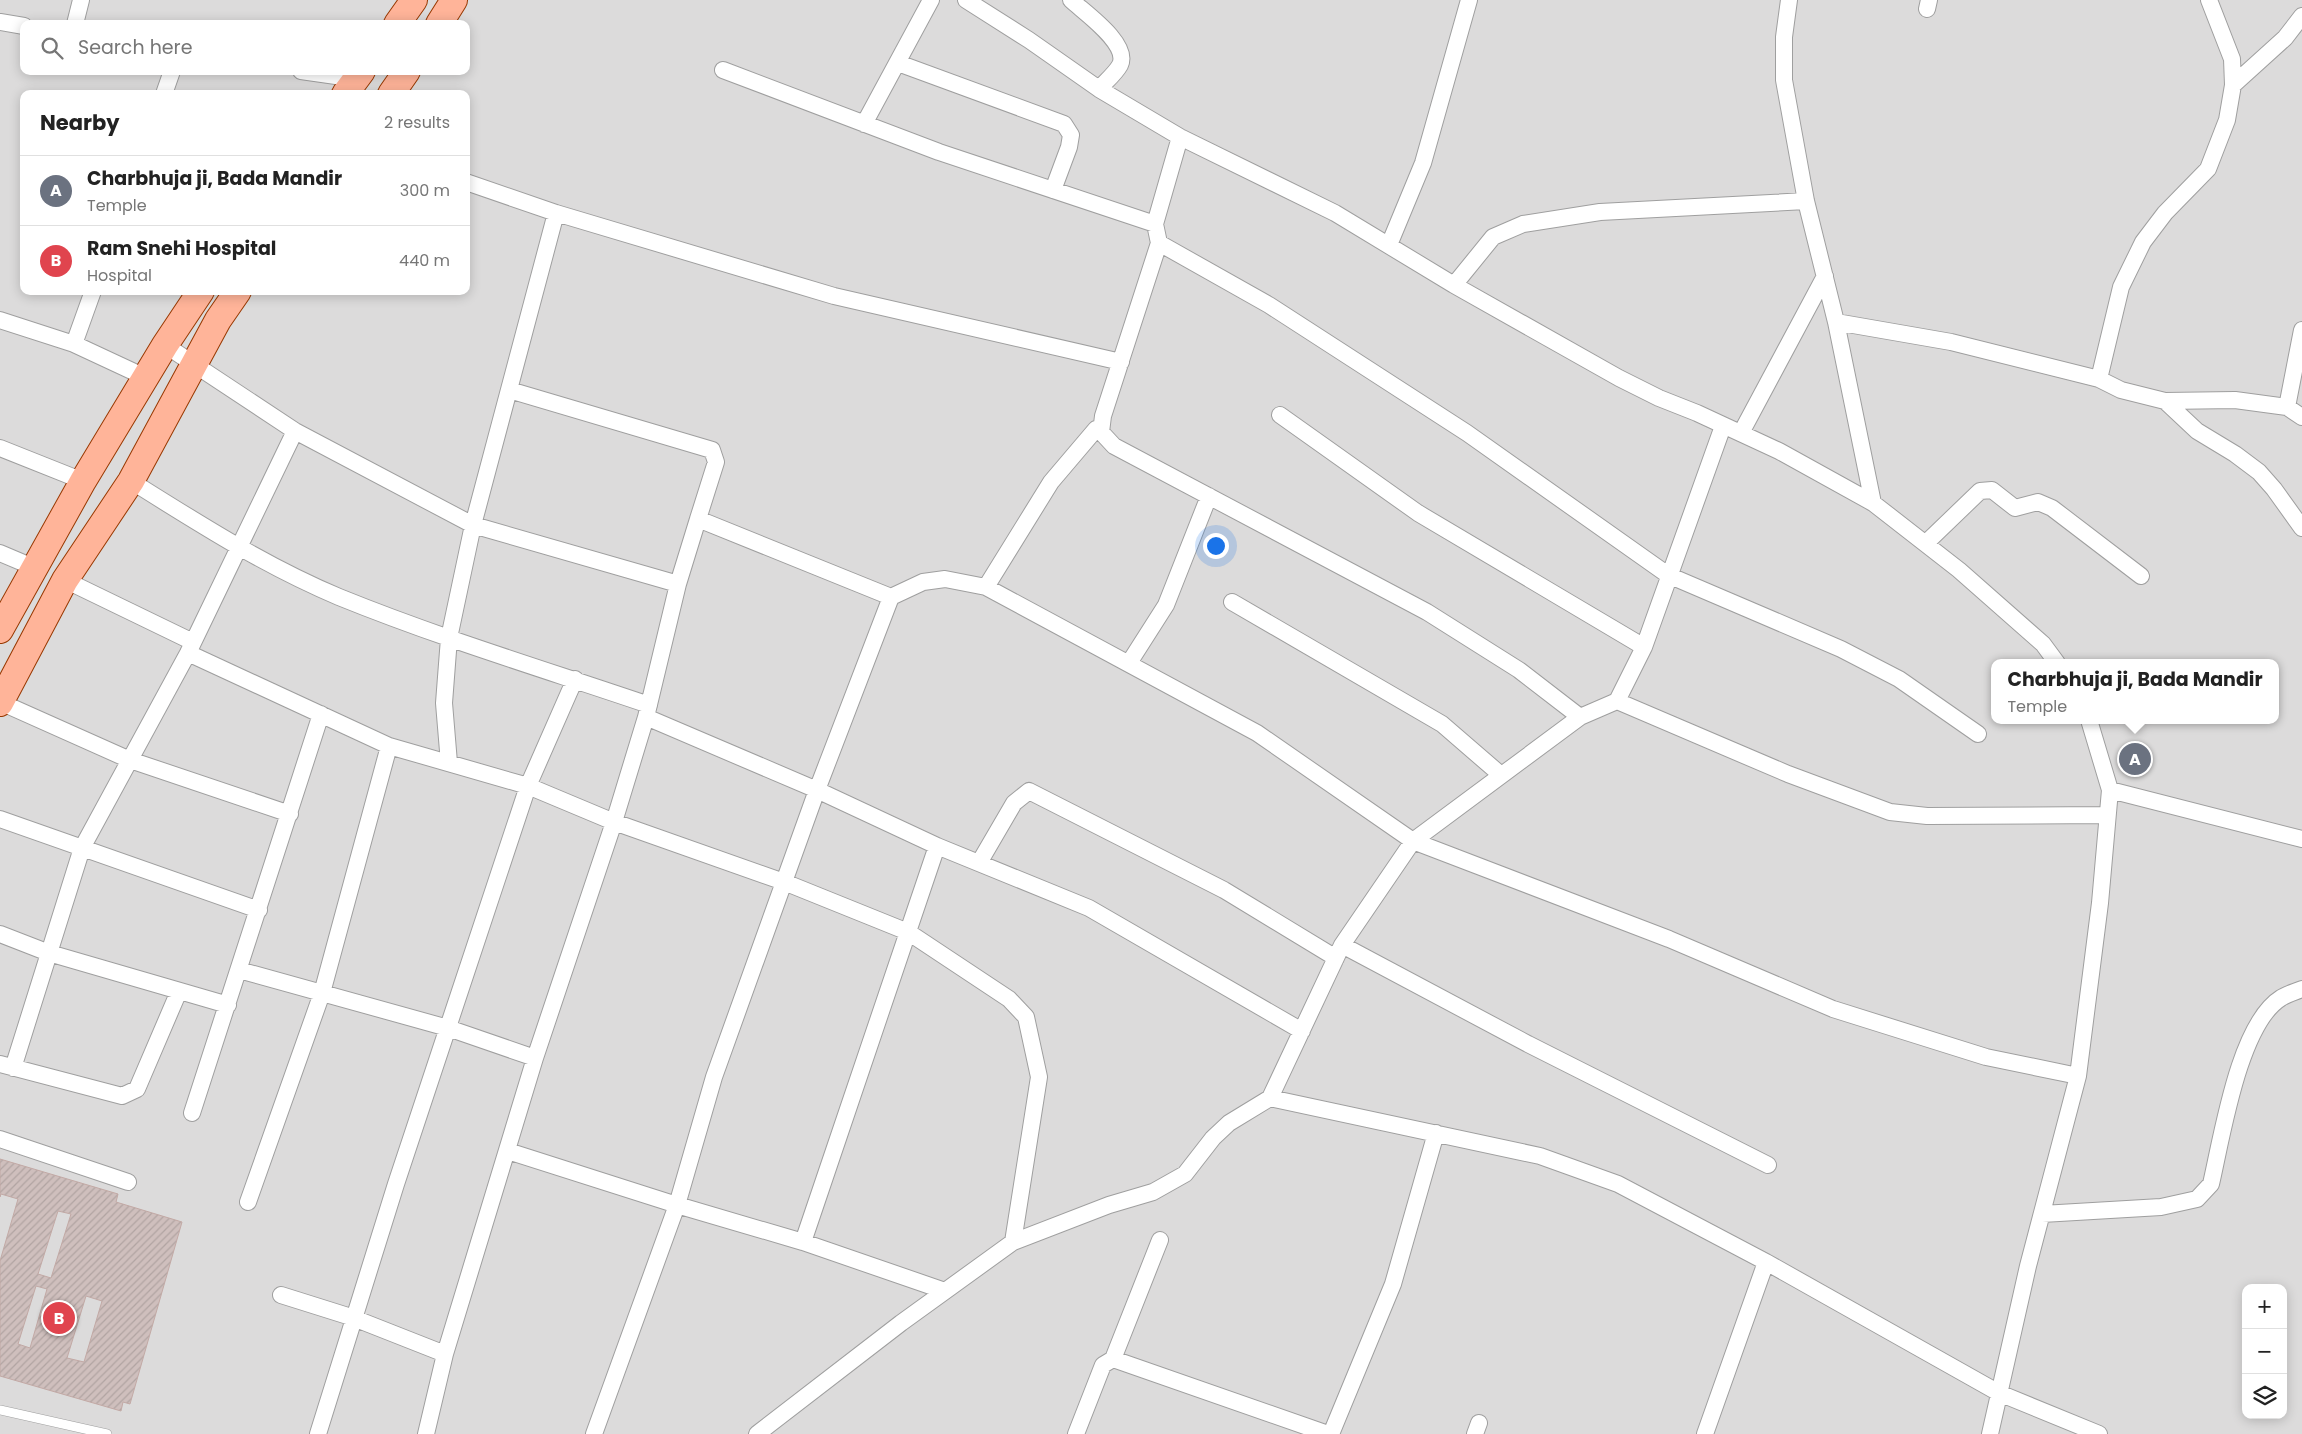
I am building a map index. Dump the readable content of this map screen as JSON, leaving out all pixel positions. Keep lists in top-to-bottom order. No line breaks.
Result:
{"page":{"search":"Search here","heading":["Nearby","2 results"],"list":[{"mark":"A","name":"Charbhuja ji, Bada Mandir","note":"Temple","value":"300 m"},{"mark":"B","name":"Ram Snehi Hospital","note":"Hospital","value":"440 m"}],"popup":["Charbhuja ji, Bada Mandir","Temple"],"pins":["A","B"],"map_buttons":["+","−"]}}
